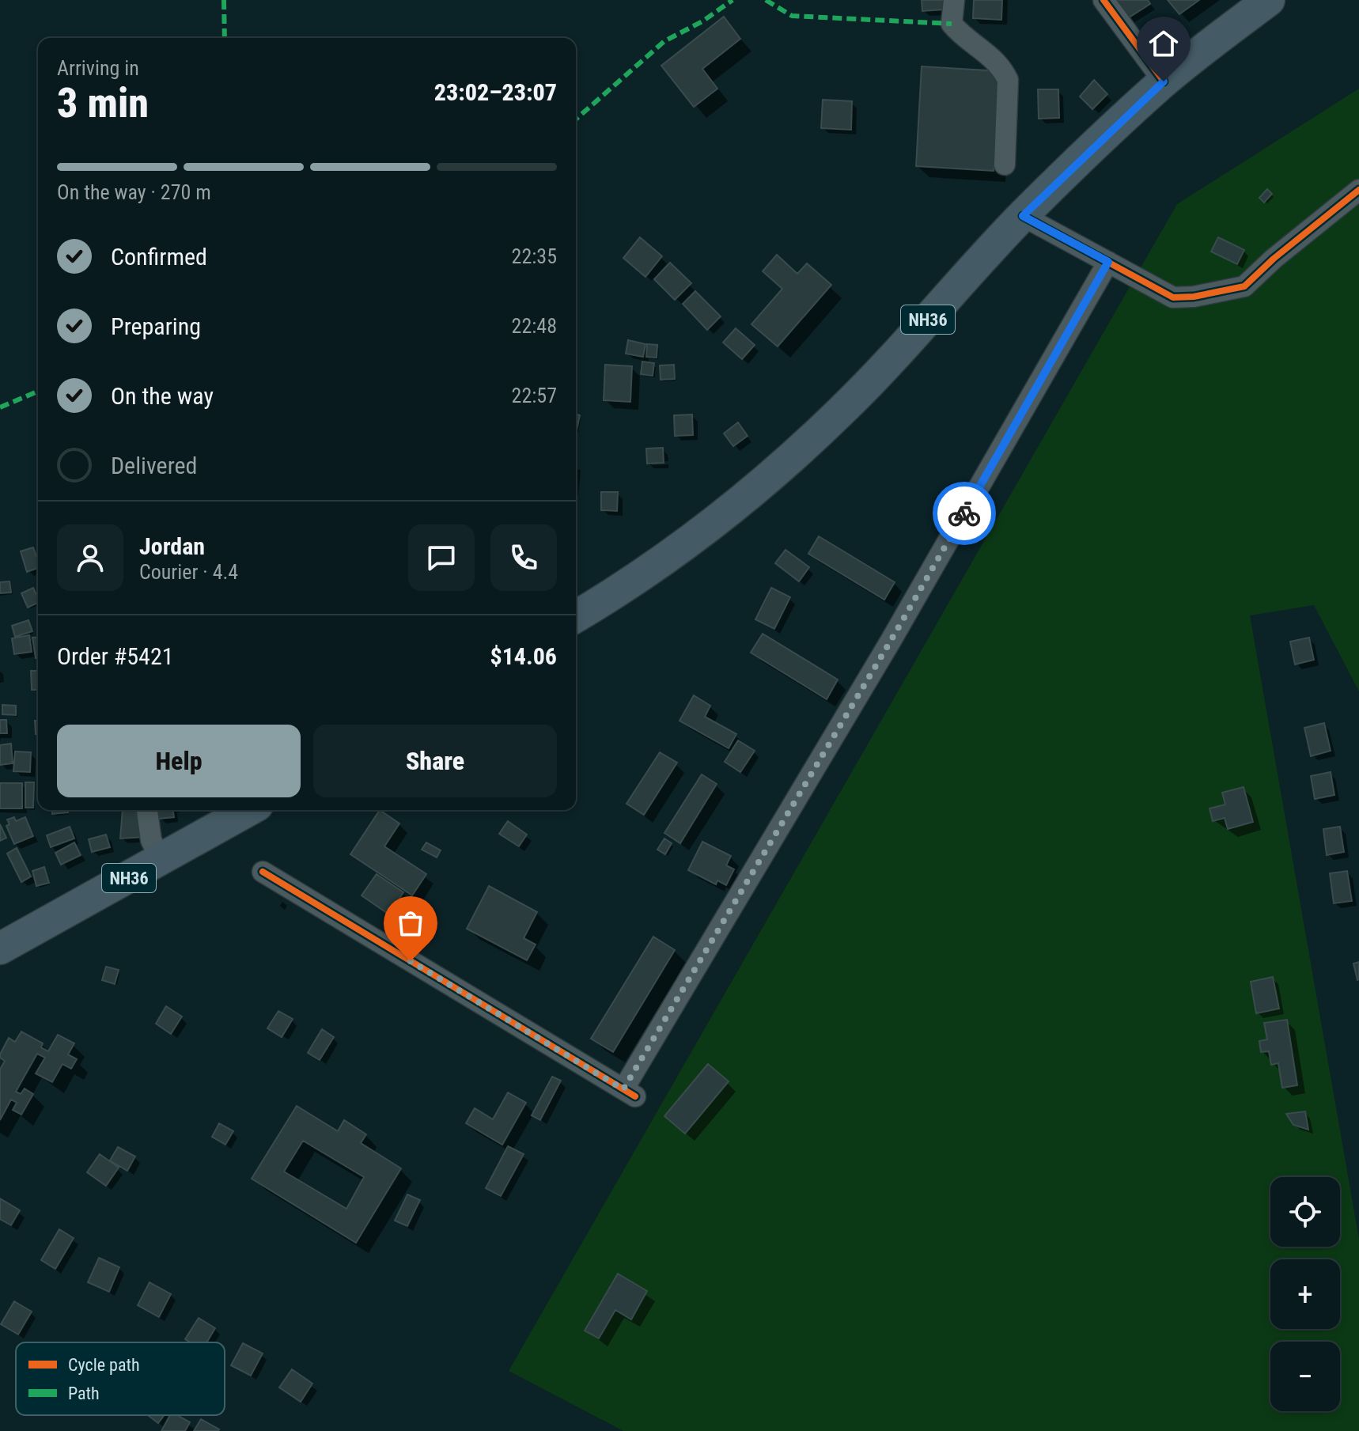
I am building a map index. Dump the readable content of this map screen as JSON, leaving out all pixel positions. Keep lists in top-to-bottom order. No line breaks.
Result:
{"streets":{"highway":["NH36"]},"legend":["Cycle path","Path"],"page":{"heading":["3 min","Arriving in","23:02–23:07"],"panel":["Jordan","Courier · 4.4","Order #5421","$14.06"],"bar":"On the way · 270 m","list":[["Confirmed","22:35"],["Preparing","22:48"],["On the way","22:57"],"Delivered"],"buttons":["Help","Share"],"map_buttons":["+","−"]}}
